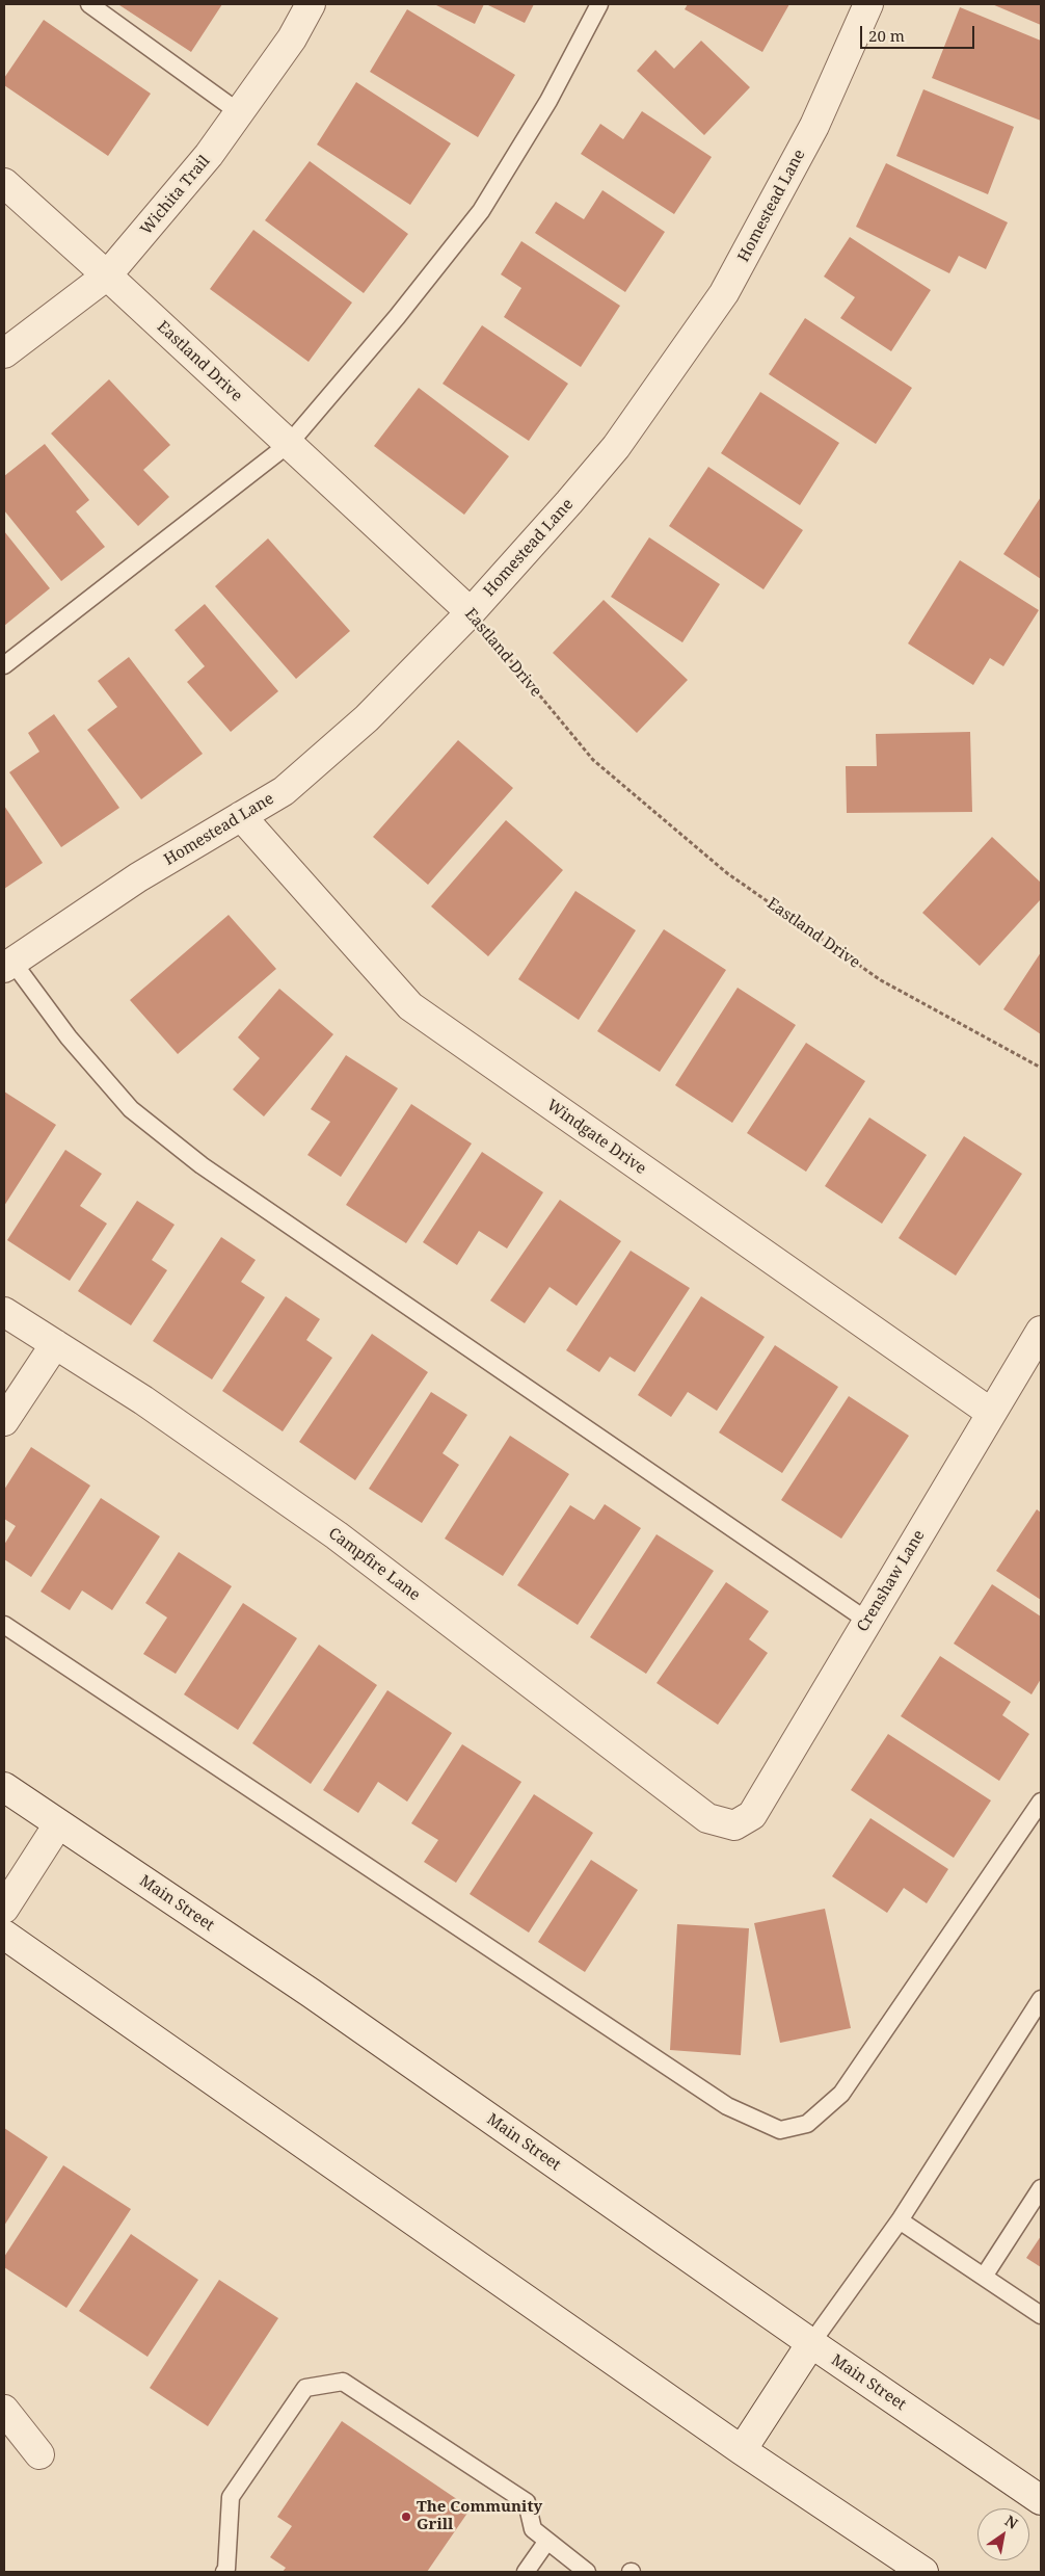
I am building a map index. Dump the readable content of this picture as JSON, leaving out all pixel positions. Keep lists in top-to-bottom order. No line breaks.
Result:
{"streets":{"street":["Wichita Trail","Homestead Lane","Eastland Drive","Windgate Drive","Campfire Lane","Crenshaw Lane","Main Street"]},"crossings":[["Wichita Trail","Eastland Drive"],["Homestead Lane","Eastland Drive"],["Homestead Lane","Windgate Drive"],["Windgate Drive","Crenshaw Lane"],["Campfire Lane","Crenshaw Lane"]],"places":["The Community Grill"],"scale_bar":"20 m","north":"top right"}
